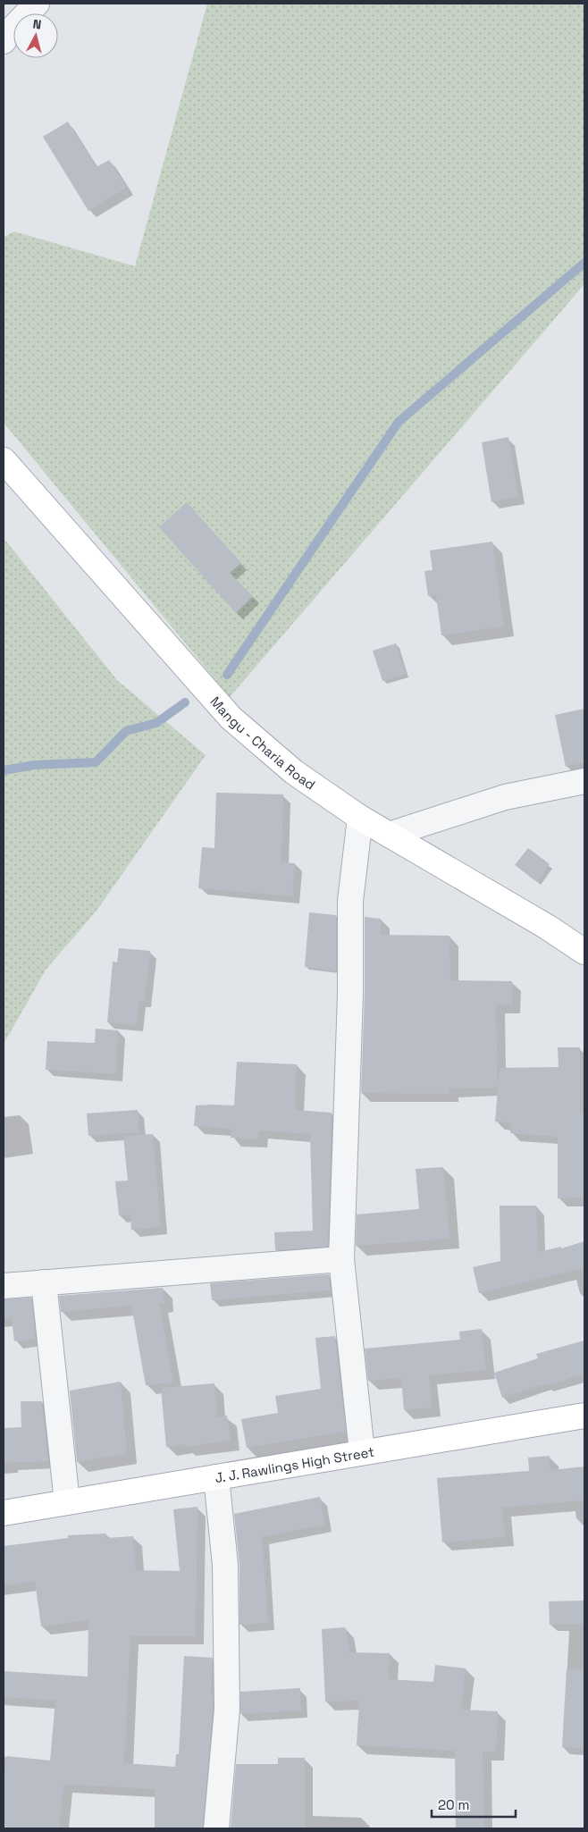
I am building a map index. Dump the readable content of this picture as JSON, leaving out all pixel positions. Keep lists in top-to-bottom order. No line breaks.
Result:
{"streets":{"street":["Mangu - Charia Road","J. J. Rawlings High Street"]},"scale_bar":"20 m","north":"top"}
